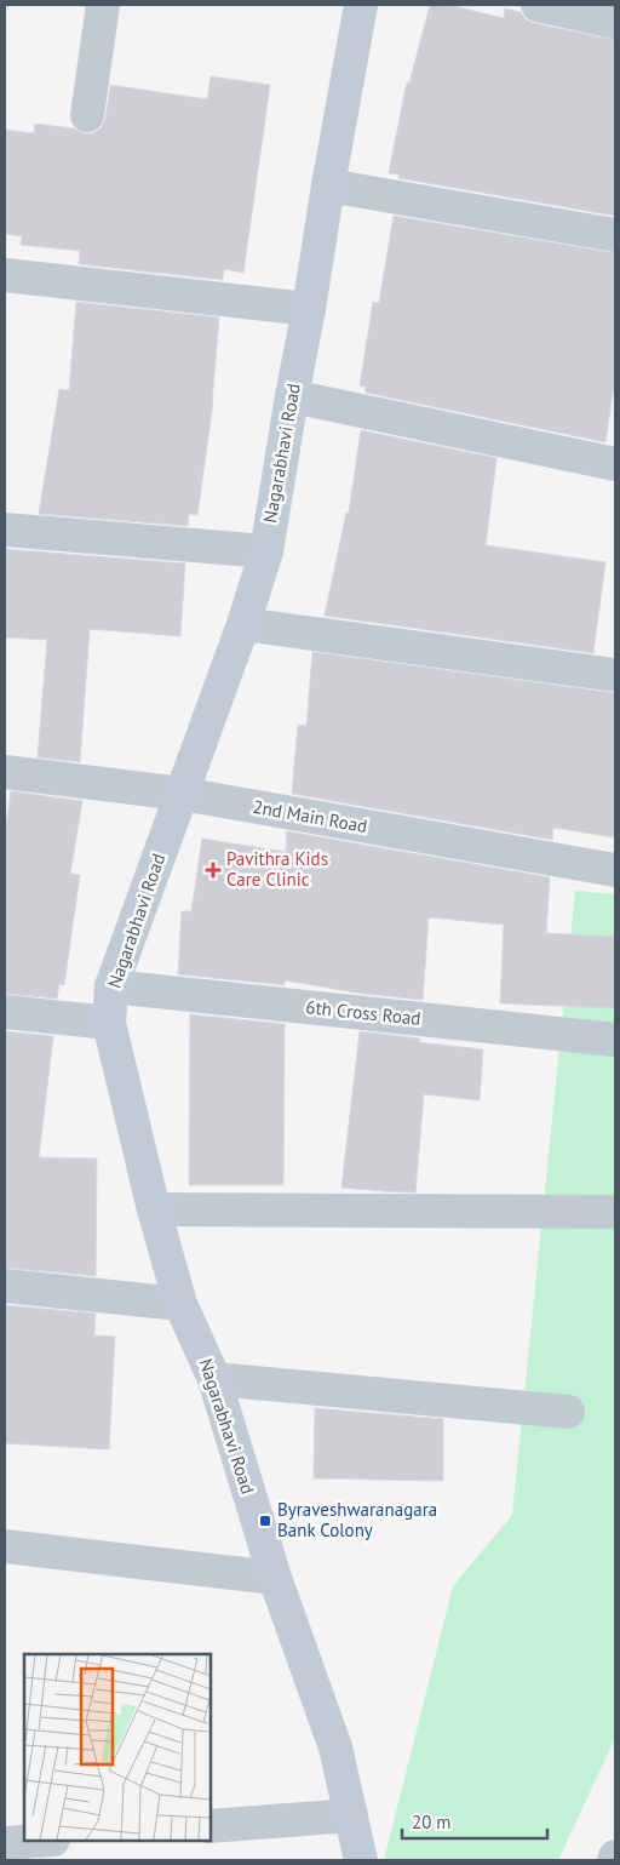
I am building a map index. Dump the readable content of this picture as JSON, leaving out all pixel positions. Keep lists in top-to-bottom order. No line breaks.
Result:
{"streets":{"main road":["Nagarabhavi Road"],"street":["2nd Main Road","6th Cross Road"]},"crossings":[["Nagarabhavi Road","2nd Main Road"],["Nagarabhavi Road","6th Cross Road"]],"places":{"health":["Pavithra Kids Care Clinic"],"transit":["Byraveshwaranagara Bank Colony"]},"scale_bar":"20 m"}
